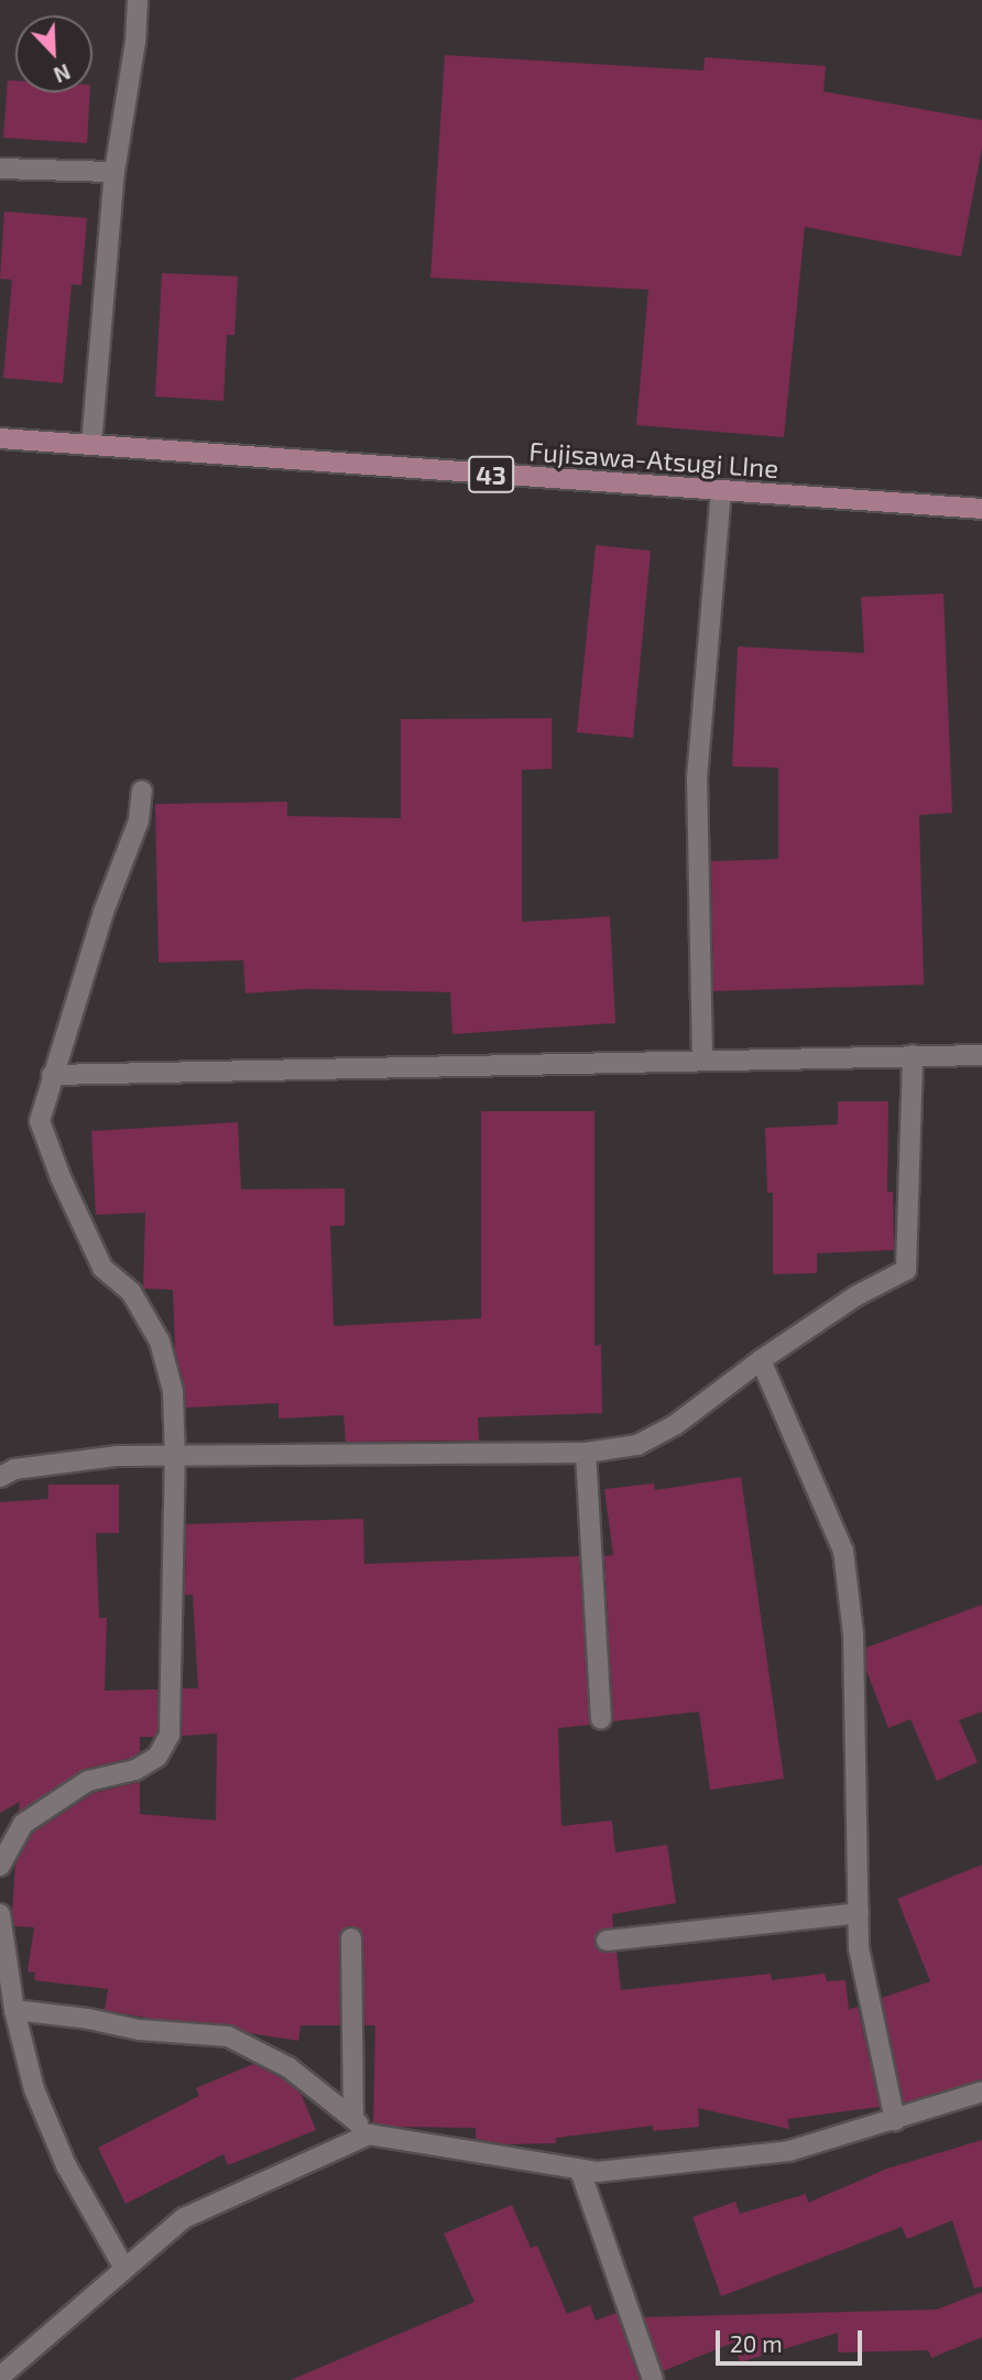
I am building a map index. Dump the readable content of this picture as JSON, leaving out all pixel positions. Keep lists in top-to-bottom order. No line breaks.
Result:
{"streets":{"main road":["Fujisawa-Atsugi LIne","43"]},"scale_bar":"20 m","north":"bottom right"}
